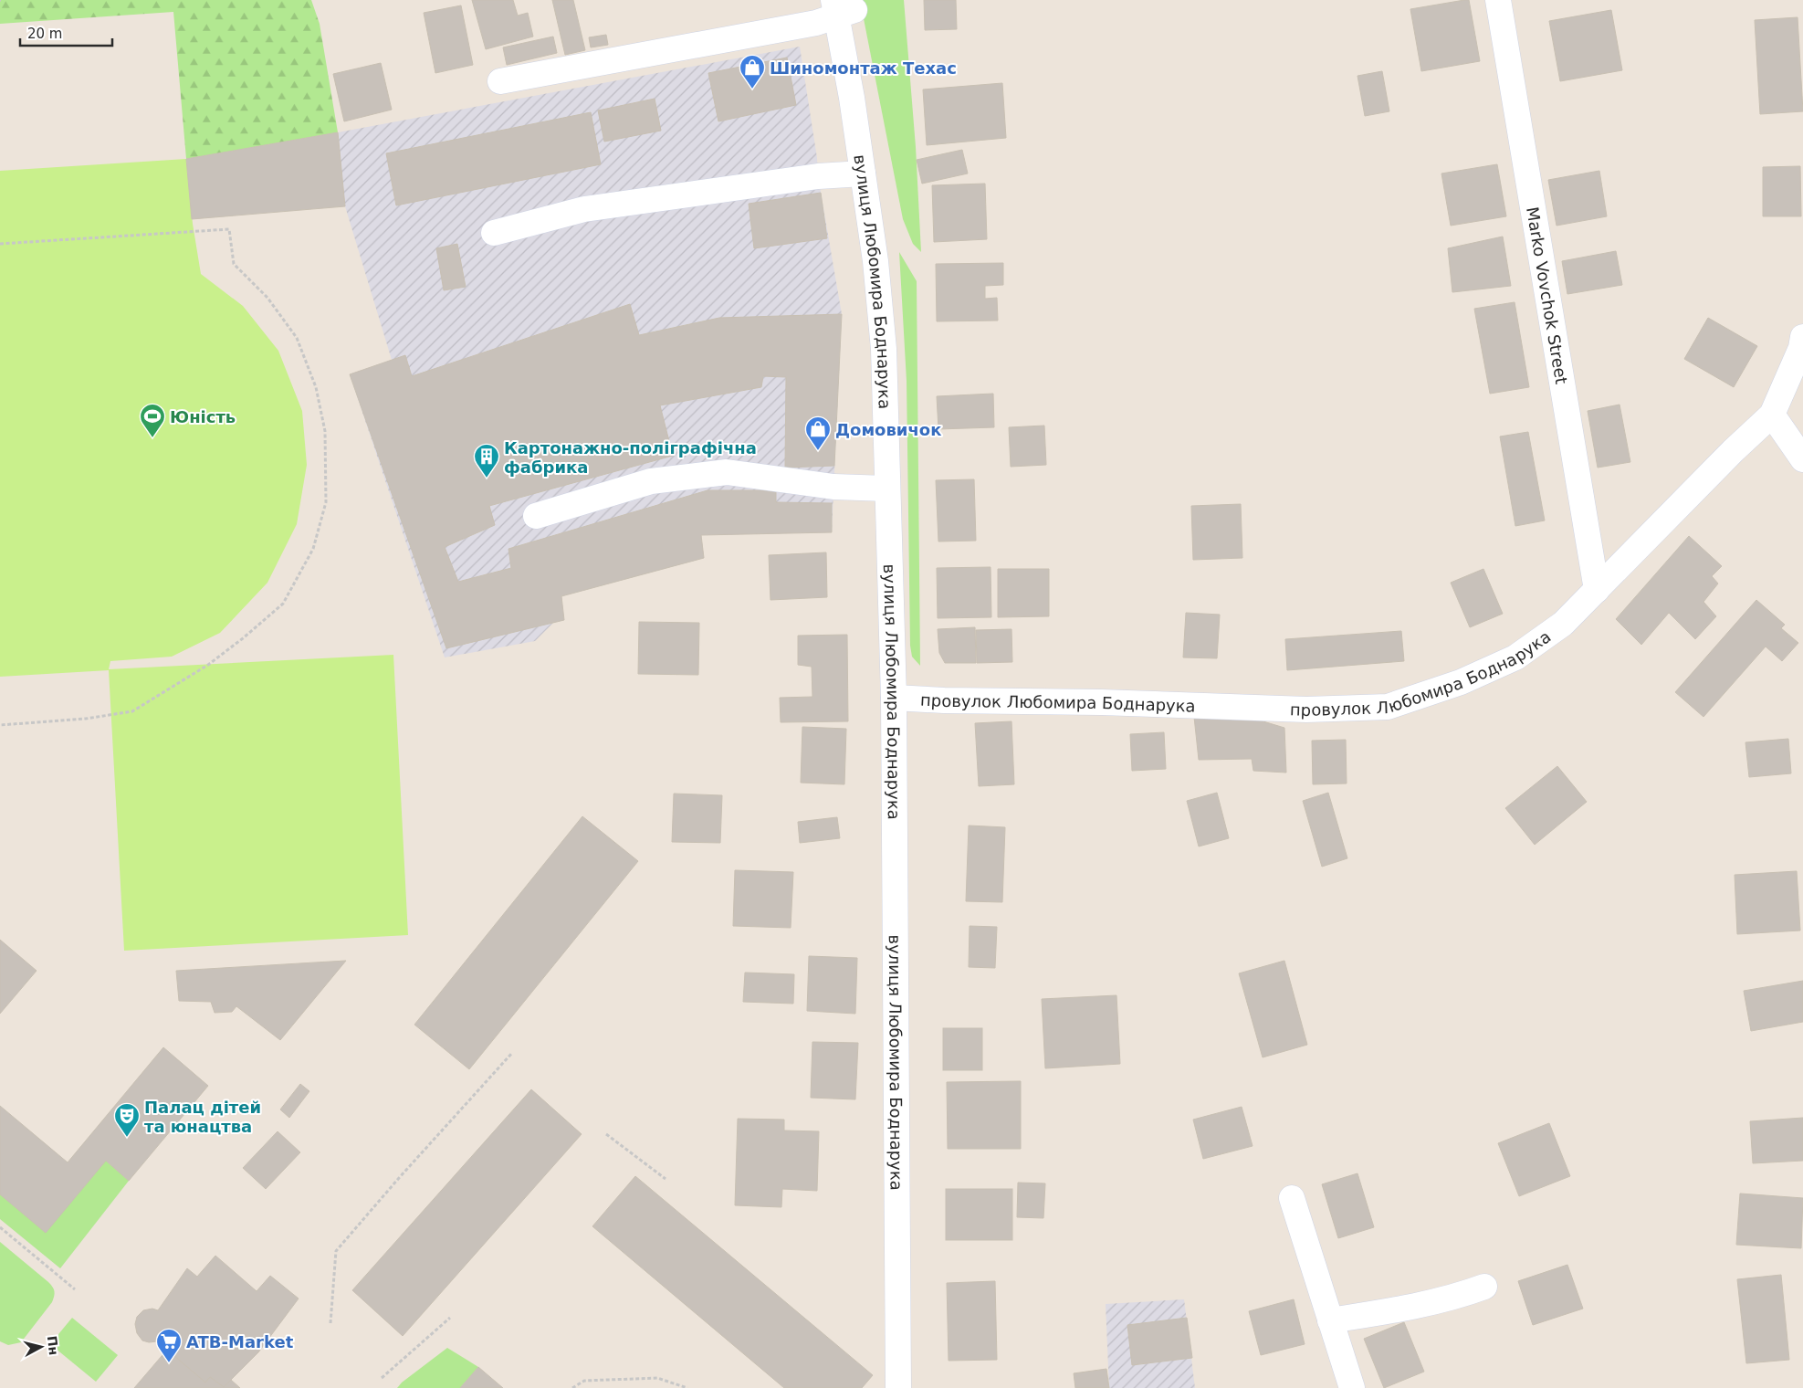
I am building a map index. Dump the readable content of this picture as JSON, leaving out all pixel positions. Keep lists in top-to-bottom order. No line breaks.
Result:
{"streets":{"street":["вулиця Любомира Боднарука","Marko Vovchok Street","провулок Любомира Боднарука"]},"crossings":[["вулиця Любомира Боднарука","провулок Любомира Боднарука"],["Marko Vovchok Street","провулок Любомира Боднарука"]],"places":{"shop":["Шиномонтаж Техас","Домовичок"],"sports":["Юність"],"building":["Картонажно-поліграфічна фабрика"],"theatre":["Палац дітей та юнацтва"],"supermarket":["ATB-Market"]},"scale_bar":"20 m","north":"right"}
